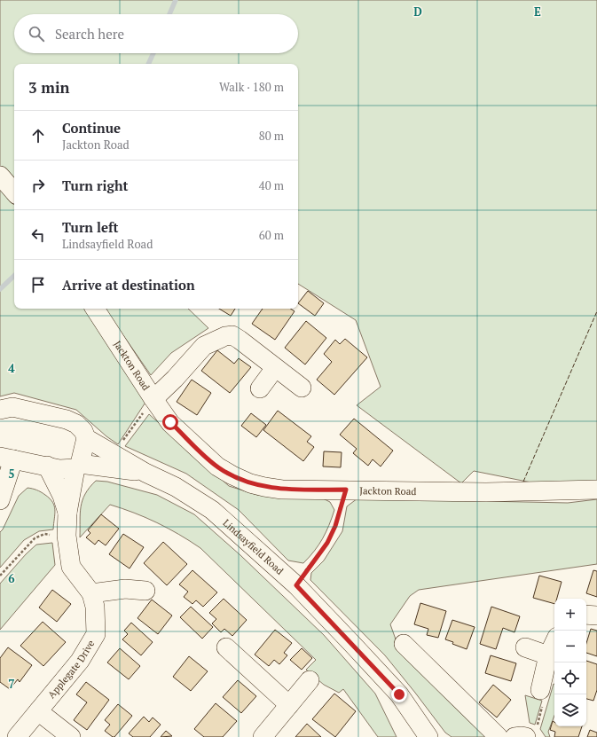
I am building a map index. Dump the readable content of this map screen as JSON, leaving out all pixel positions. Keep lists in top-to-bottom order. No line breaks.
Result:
{"streets":{"street":["Jackton Road","Lindsayfield Road","Applegate Drive"]},"page":{"search":"Search here","heading":["3 min","Walk · 180 m"],"list":[["Continue","Jackton Road","80 m"],["Turn right","40 m"],["Turn left","Lindsayfield Road","60 m"],"Arrive at destination"],"map_buttons":["+","−"]},"grid":{"columns":["D","E"],"rows":["4","5","6","7"]}}
